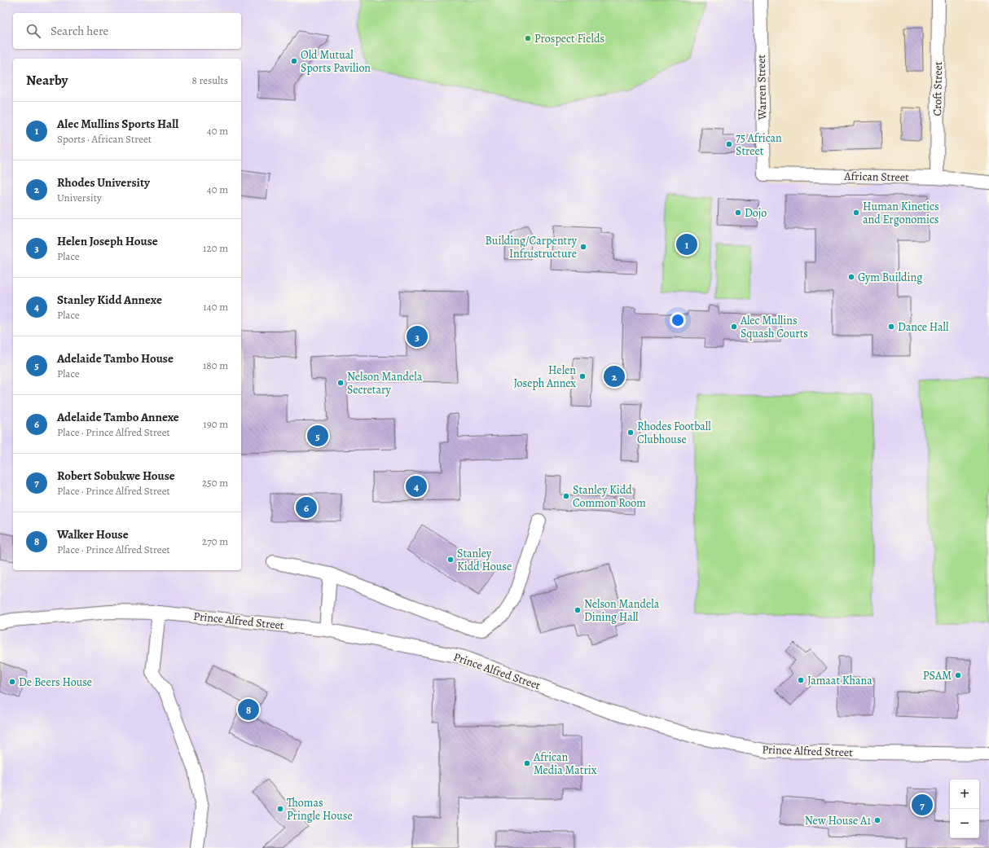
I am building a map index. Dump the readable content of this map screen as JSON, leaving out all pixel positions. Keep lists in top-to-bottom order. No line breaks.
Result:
{"streets":{"street":["Warren Street","Croft Street","African Street","Prince Alfred Street"]},"crossings":[["Warren Street","African Street"],["Croft Street","African Street"]],"places":["Prospect Fields","Old Mutual Sports Pavilion","75 African Street","Dojo","Human Kinetics and Ergonomics","Building/Carpentry Infrustructure","Gym Building","Alec Mullins Squash Courts","Dance Hall","Helen Joseph Annex","Nelson Mandela Secretary","Rhodes Football Clubhouse","Stanley Kidd Common Room","Stanley Kidd House","Nelson Mandela Dining Hall","PSAM","Jamaat Khana","De Beers House","African Media Matrix","Thomas Pringle House","New House A1"],"page":{"search":"Search here","heading":["Nearby","8 results"],"list":[{"mark":"1","name":"Alec Mullins Sports Hall","note":"Sports · African Street","value":"40 m"},{"mark":"2","name":"Rhodes University","note":"University","value":"40 m"},{"mark":"3","name":"Helen Joseph House","note":"Place","value":"120 m"},{"mark":"4","name":"Stanley Kidd Annexe","note":"Place","value":"140 m"},{"mark":"5","name":"Adelaide Tambo House","note":"Place","value":"180 m"},{"mark":"6","name":"Adelaide Tambo Annexe","note":"Place · Prince Alfred Street","value":"190 m"},{"mark":"7","name":"Robert Sobukwe House","note":"Place · Prince Alfred Street","value":"250 m"},{"mark":"8","name":"Walker House","note":"Place · Prince Alfred Street","value":"270 m"}],"pins":["1","3","2","5","4","6","8","7"],"map_buttons":["+","−"]}}
